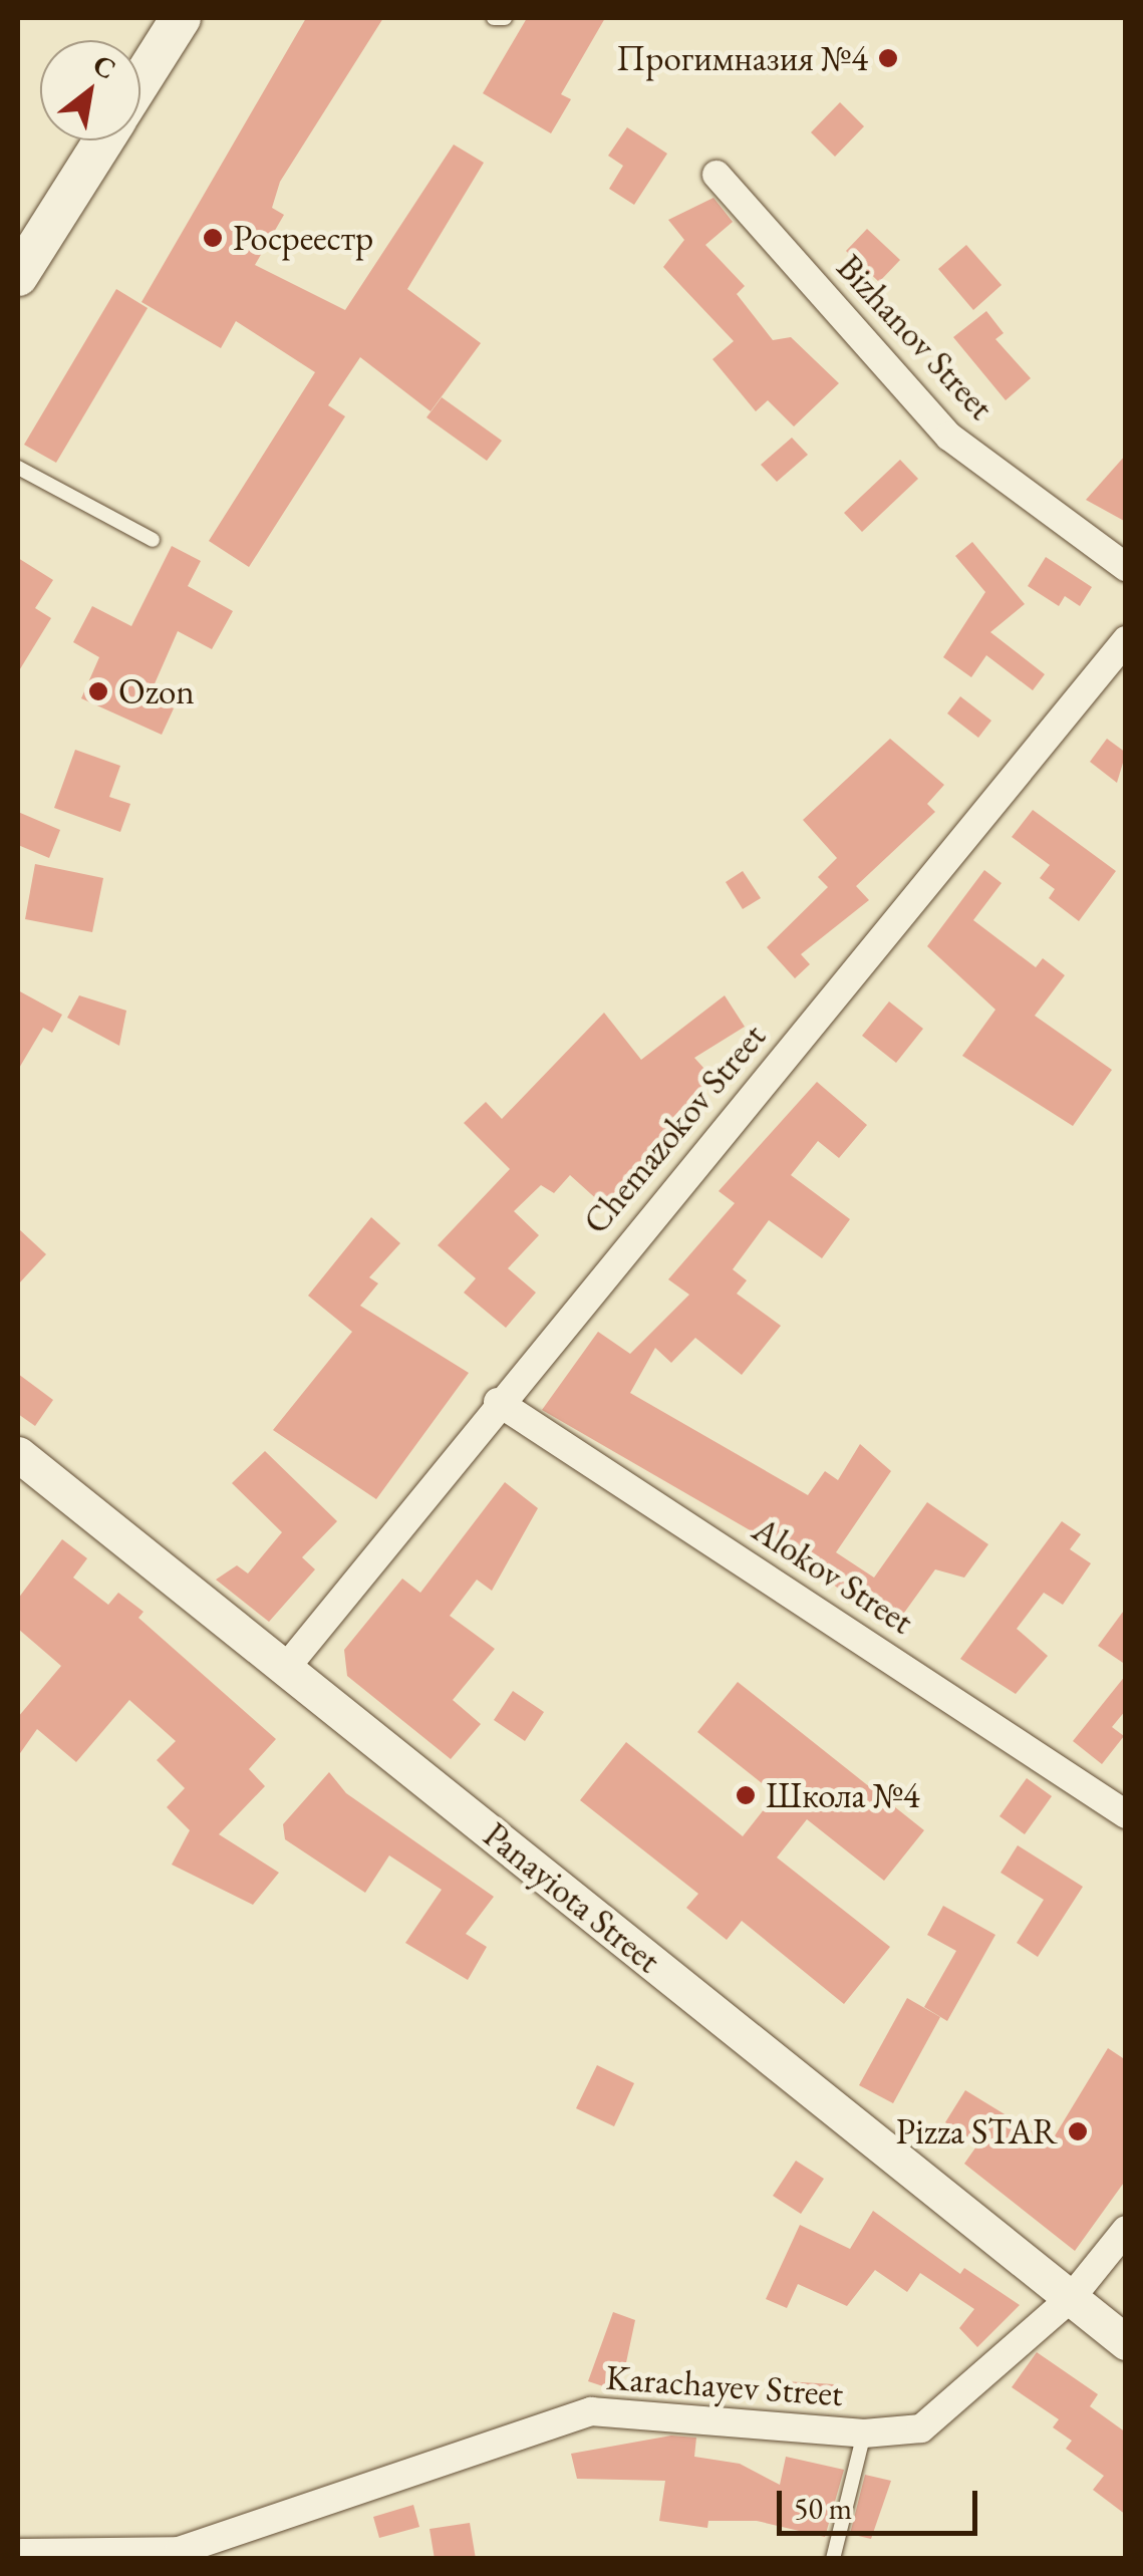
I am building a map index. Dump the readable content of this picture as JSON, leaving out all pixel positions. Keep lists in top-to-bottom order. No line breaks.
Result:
{"streets":{"street":["Bizhanov Street","Chemazokov Street","Alokov Street","Panayiota Street","Karachayev Street"]},"crossings":[["Chemazokov Street","Alokov Street"],["Chemazokov Street","Panayiota Street"],["Panayiota Street","Karachayev Street"]],"places":["Прогимназия №4","Росреестр","Ozon","Школа №4","Pizza STAR"],"scale_bar":"50 m","north":"top right"}
